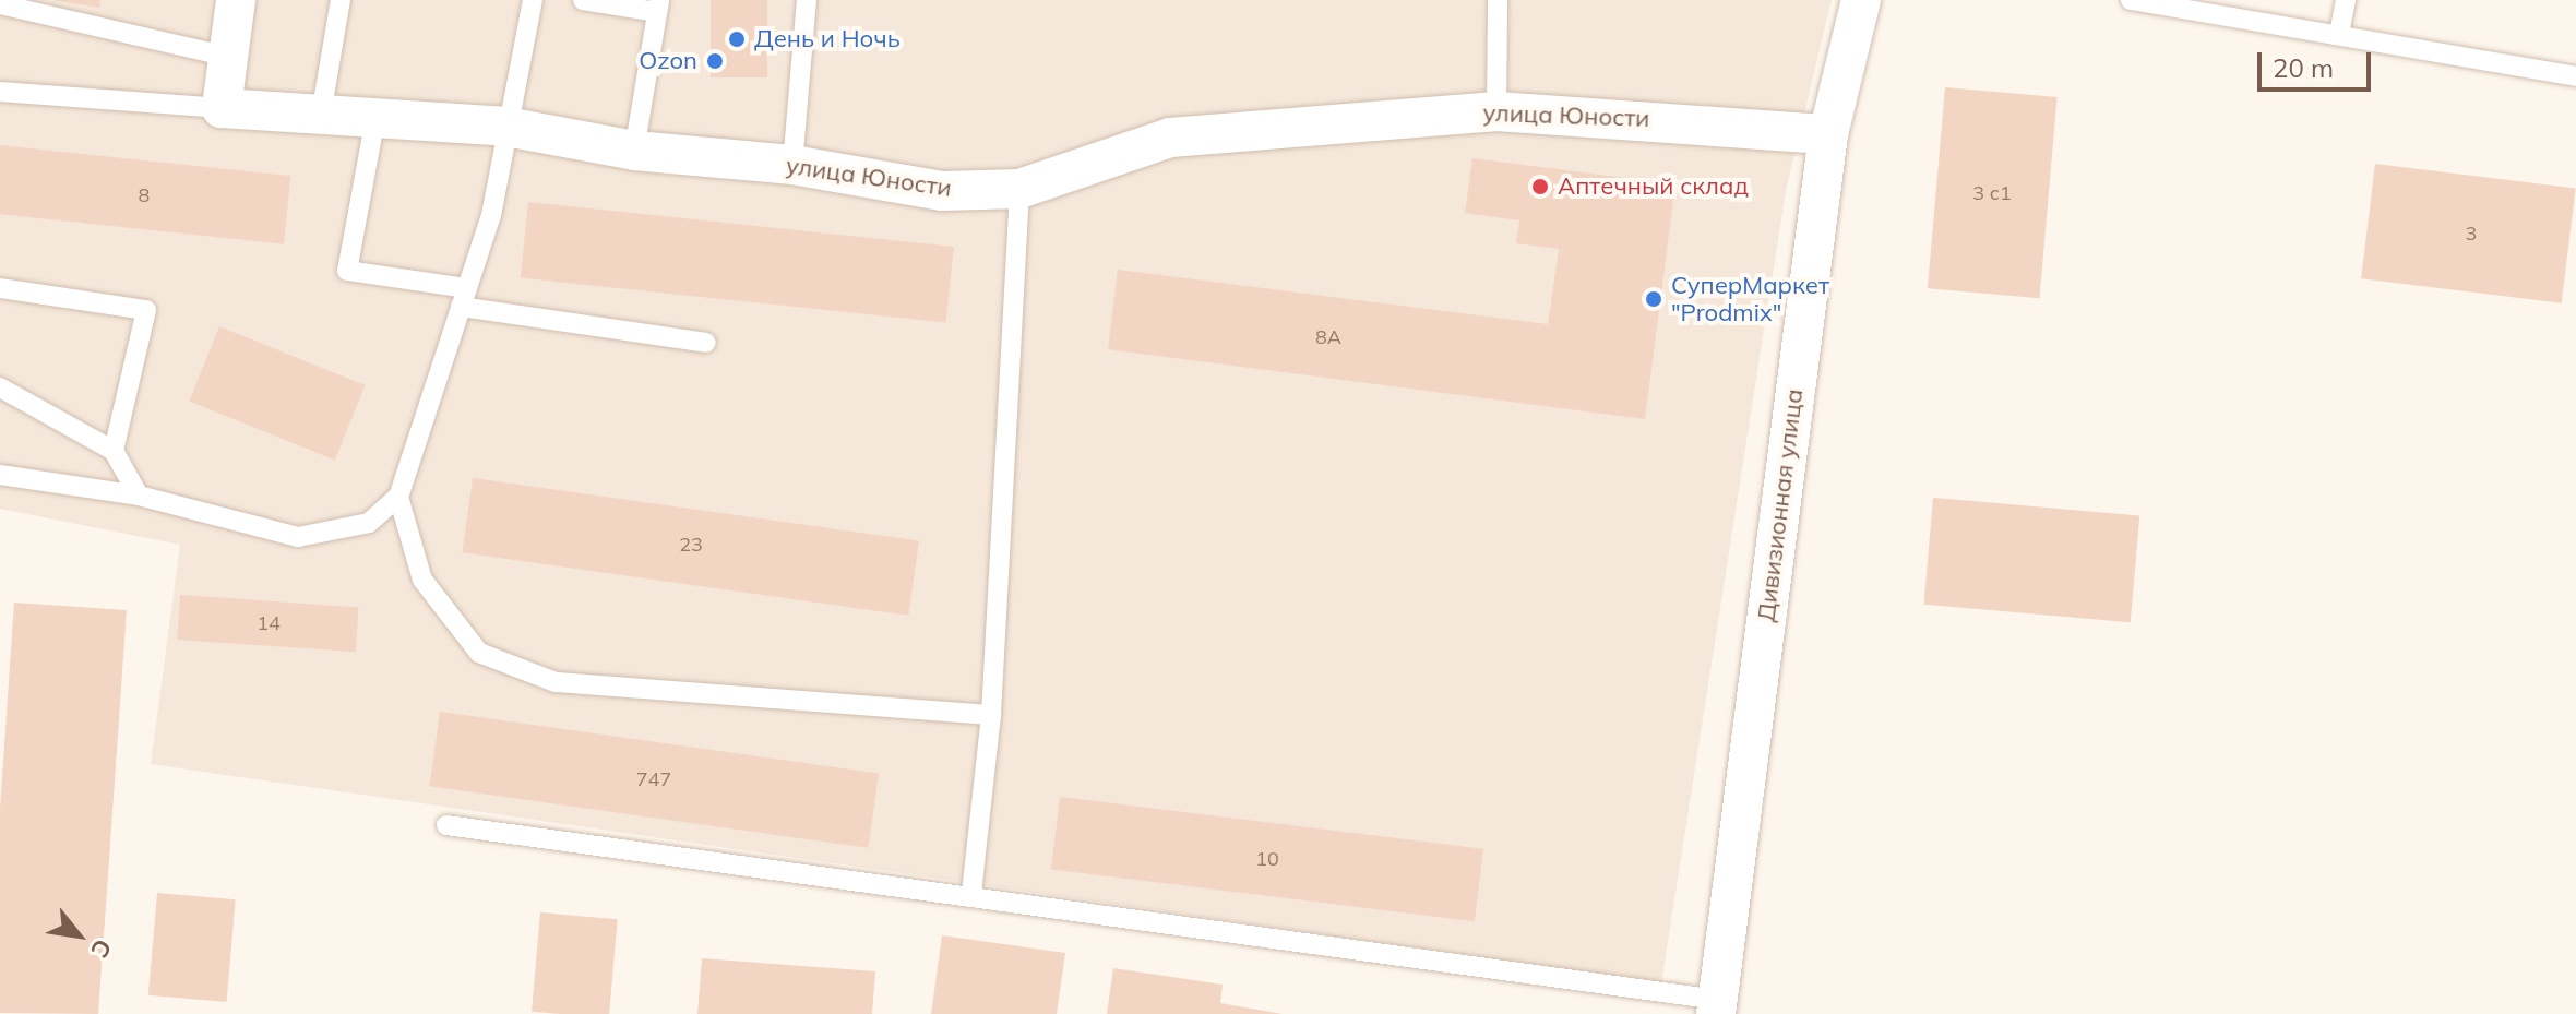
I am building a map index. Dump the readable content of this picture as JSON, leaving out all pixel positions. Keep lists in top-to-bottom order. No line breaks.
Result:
{"streets":{"street":["улица Юности","Дивизионная улица"]},"crossings":[["улица Юности","Дивизионная улица"]],"places":["День и Ночь","Ozon","Аптечный склад","СуперМаркет \"Prodmix\""],"house_numbers":["3 с1","8","3","8А","23","14","747","10"],"scale_bar":"20 m","north":"bottom right"}
